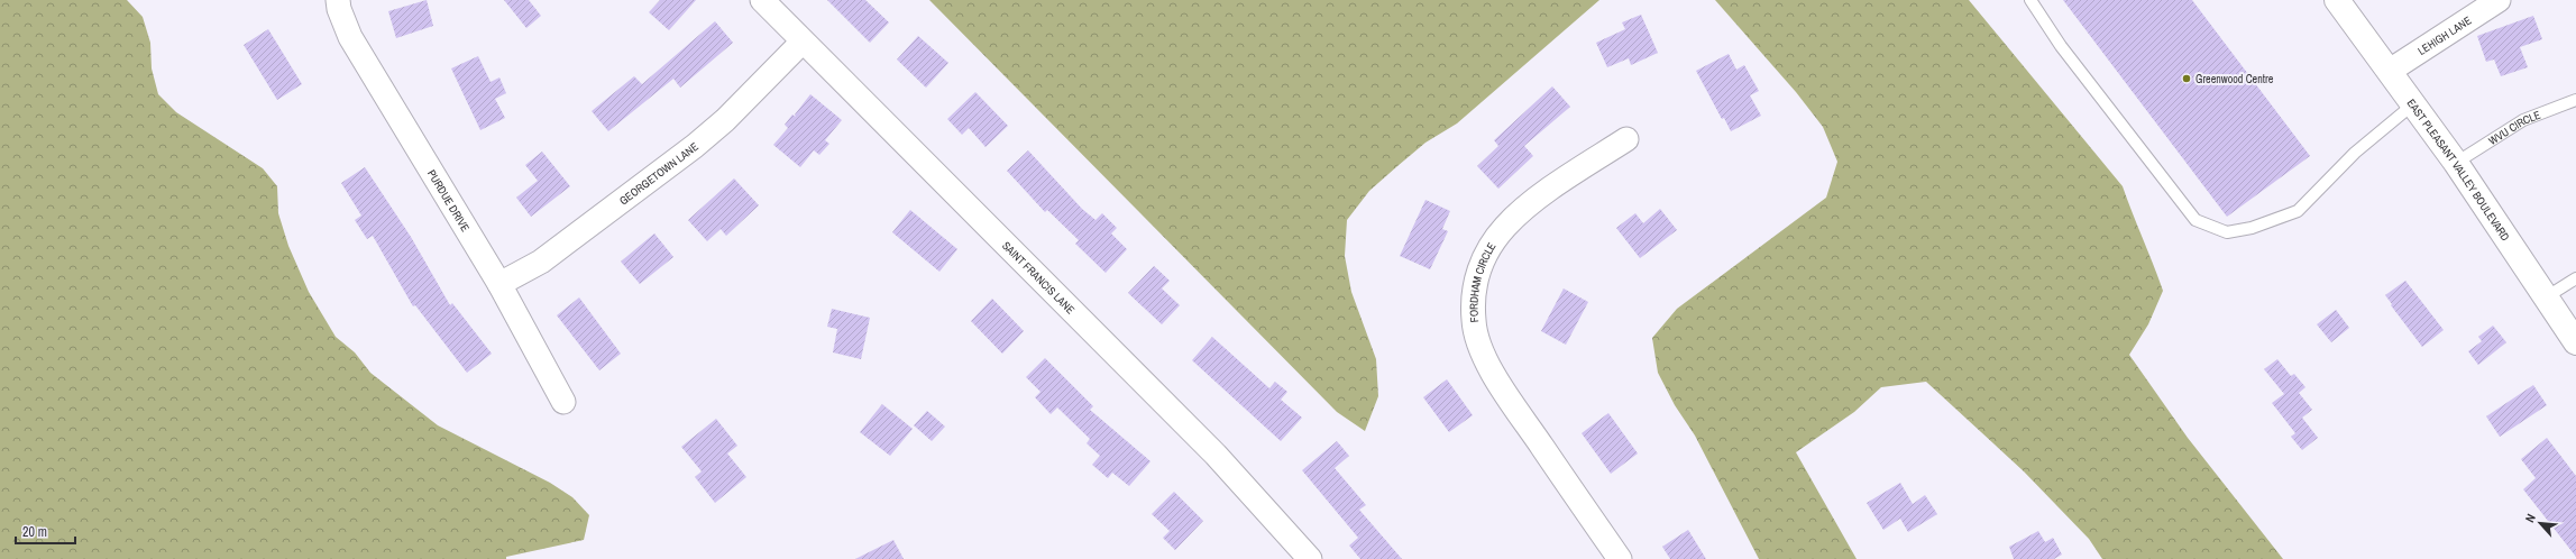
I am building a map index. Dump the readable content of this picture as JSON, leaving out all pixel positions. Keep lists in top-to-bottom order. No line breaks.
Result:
{"streets":{"main road":["EAST PLEASANT VALLEY BOULEVARD"],"street":["LEHIGH LANE","GEORGETOWN LANE","PURDUE DRIVE","SAINT FRANCIS LANE","FORDHAM CIRCLE"],"lane":["WVU CIRCLE"]},"crossings":[["LEHIGH LANE","EAST PLEASANT VALLEY BOULEVARD"],["WVU CIRCLE","EAST PLEASANT VALLEY BOULEVARD"],["GEORGETOWN LANE","PURDUE DRIVE"],["GEORGETOWN LANE","SAINT FRANCIS LANE"]],"places":["Greenwood Centre"],"scale_bar":"20 m","north":"top left"}
